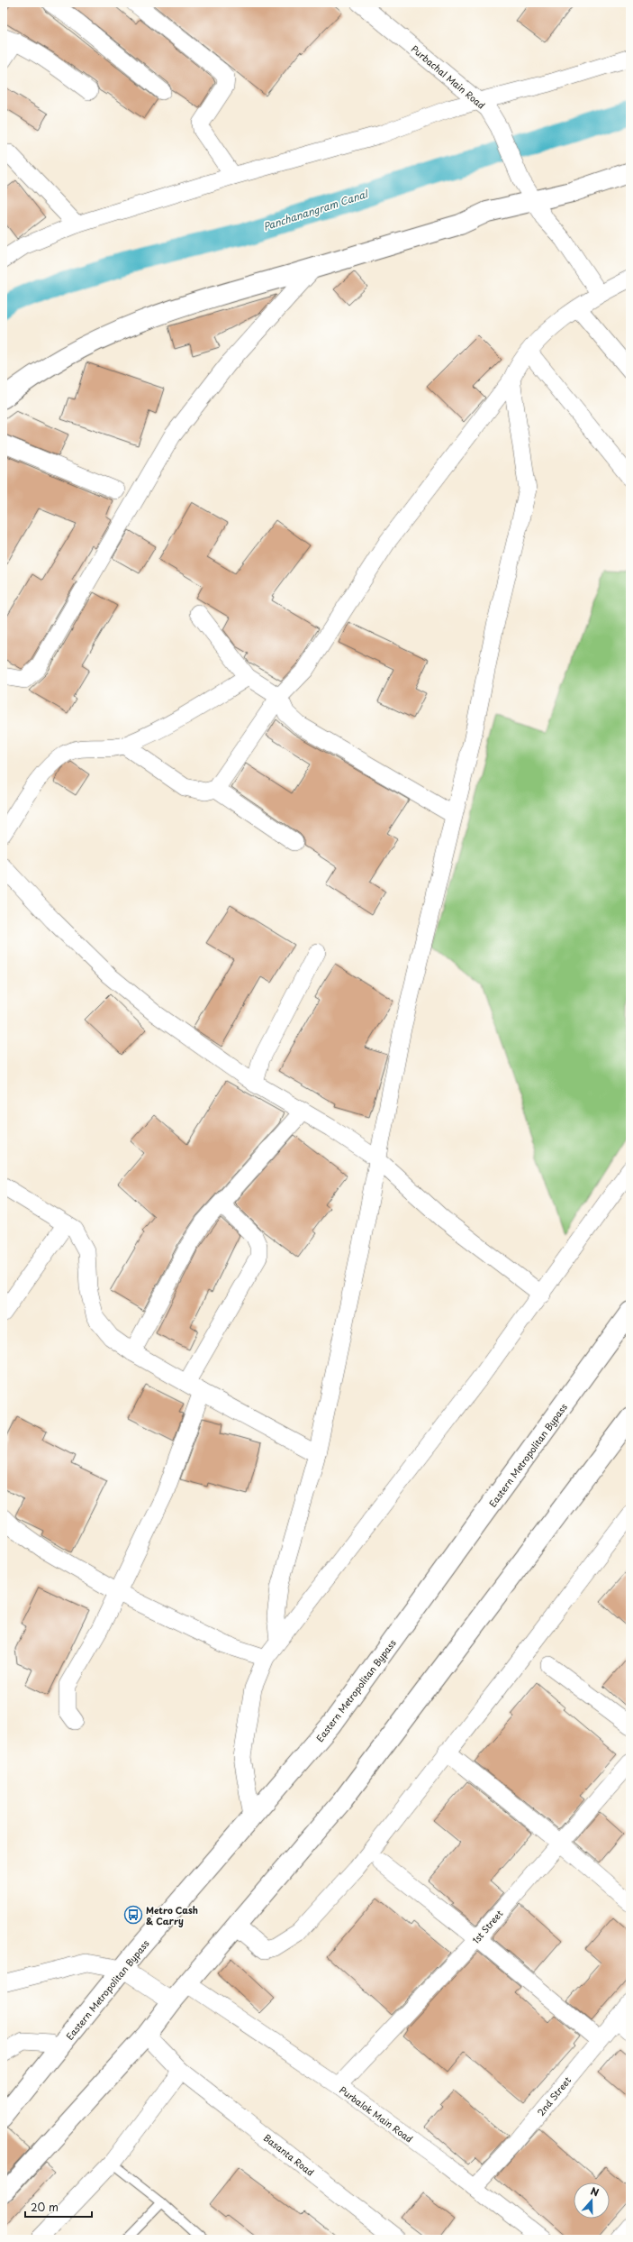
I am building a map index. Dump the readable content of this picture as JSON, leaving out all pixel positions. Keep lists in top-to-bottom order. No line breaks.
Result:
{"streets":{"main road":["Eastern Metropolitan Bypass"],"street":["Purbachal Main Road","1st Street","2nd Street","Purbalok Main Road","Basanta Road"]},"crossings":[["1st Street","Purbalok Main Road"],["2nd Street","Purbalok Main Road"]],"water":["Panchanangram Canal"],"places":{"bus stop":["Metro Cash & Carry"]},"scale_bar":"20 m","north":"top"}
